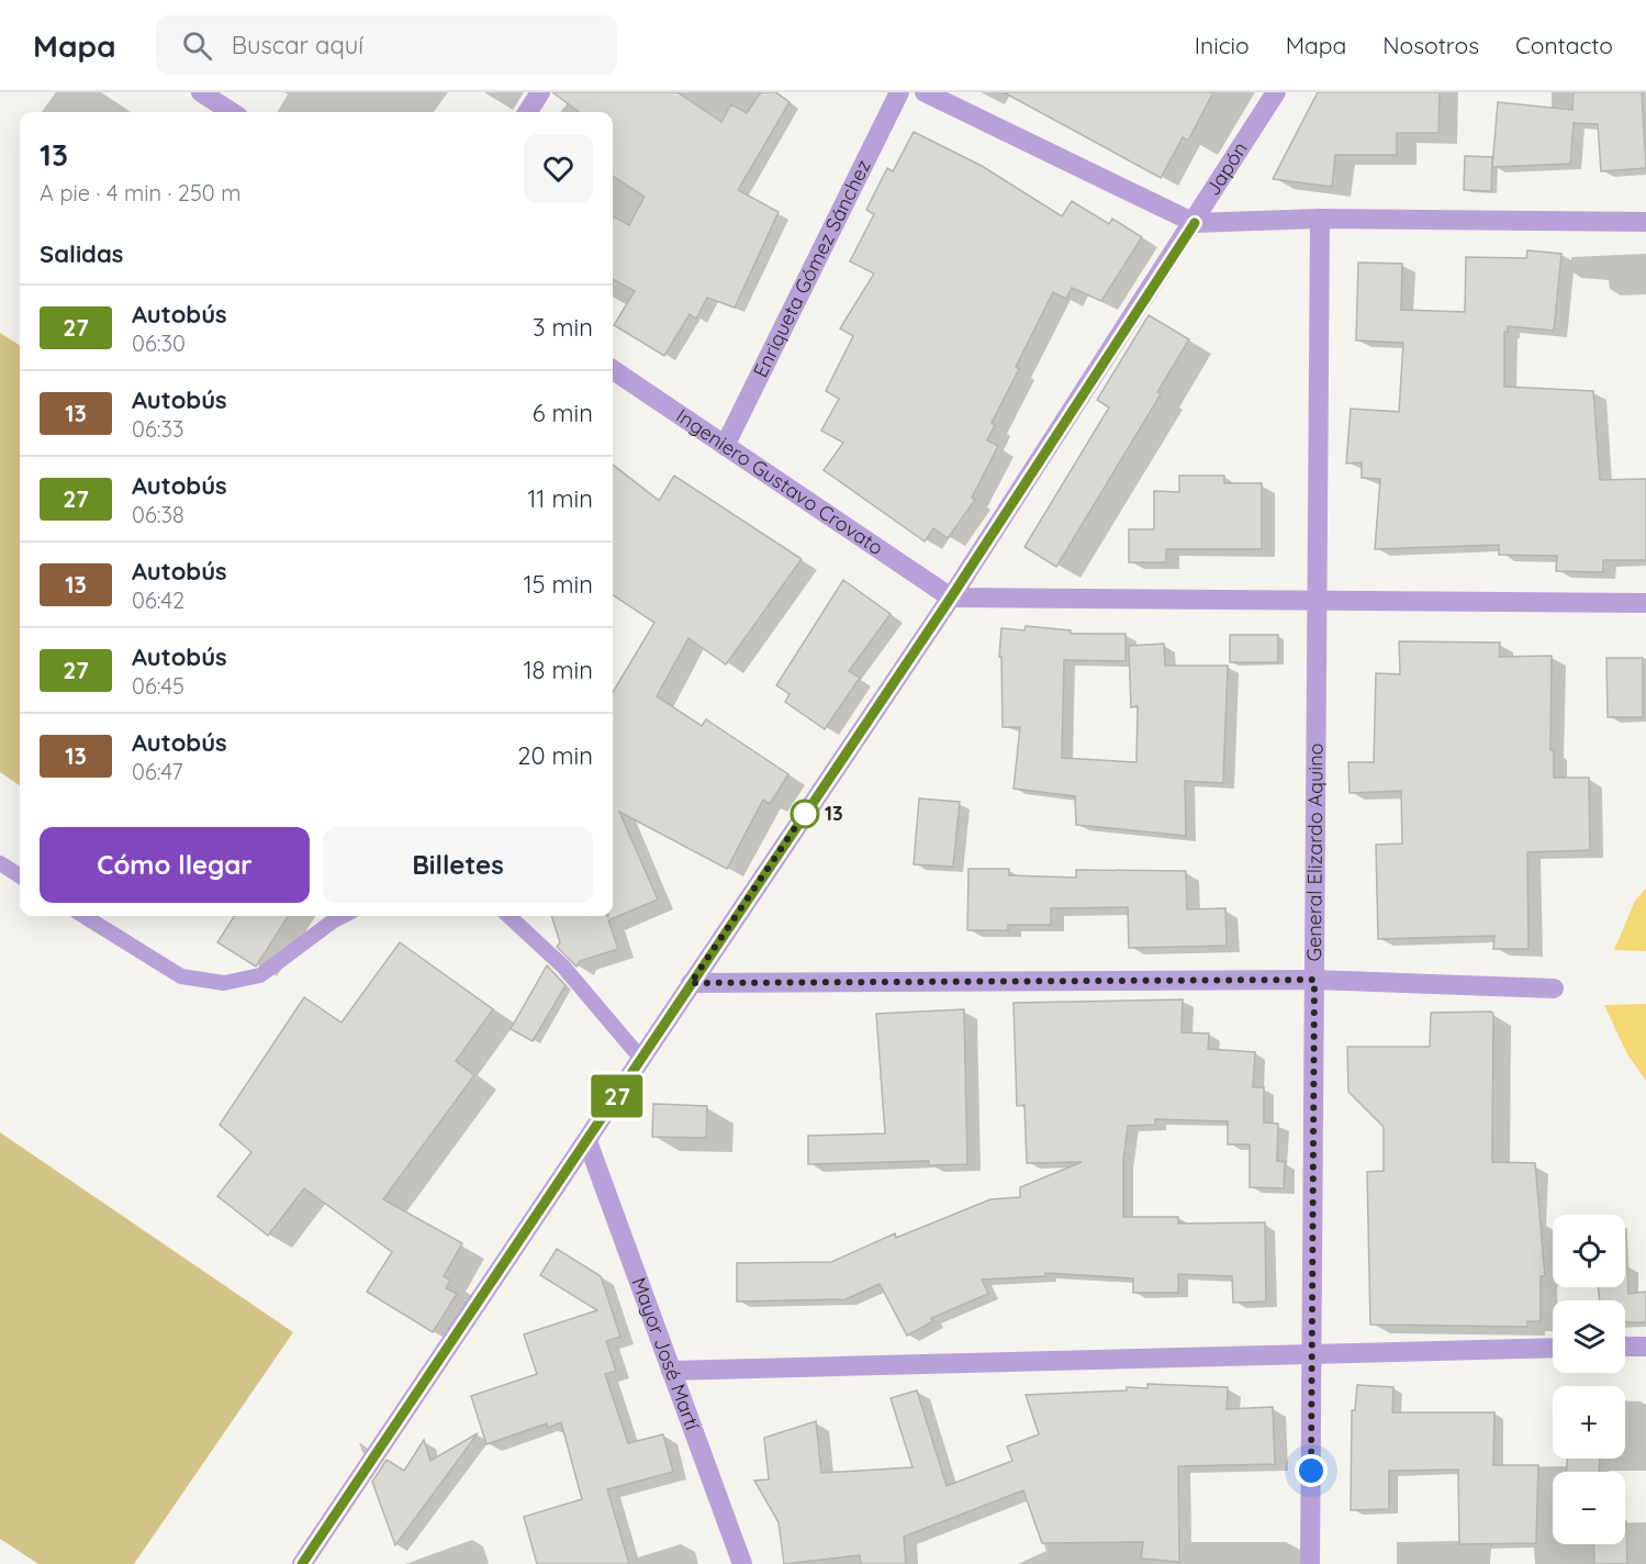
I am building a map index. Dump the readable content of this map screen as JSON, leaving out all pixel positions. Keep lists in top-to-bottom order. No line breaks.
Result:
{"streets":{"street":["Japón","Enriqueta Gómez Sánchez","Ingeniero Gustavo Crovato","General Elizardo Aquino","Mayor José Martí"]},"crossings":[["Japón","Ingeniero Gustavo Crovato"],["Japón","Mayor José Martí"],["Enriqueta Gómez Sánchez","Ingeniero Gustavo Crovato"]],"places":["13"],"lines":["bus line 27"],"page":{"header":"Mapa","search":"Buscar aquí","nav":["Inicio","Mapa","Nosotros","Contacto"],"on_map":"27","heading":[["13","A pie · 4 min · 250 m"],"Salidas"],"list":[{"mark":"27","name":"Autobús","note":"06:30","value":"3 min"},{"mark":"13","name":"Autobús","note":"06:33","value":"6 min"},{"mark":"27","name":"Autobús","note":"06:38","value":"11 min"},{"mark":"13","name":"Autobús","note":"06:42","value":"15 min"},{"mark":"27","name":"Autobús","note":"06:45","value":"18 min"},{"mark":"13","name":"Autobús","note":"06:47","value":"20 min"}],"buttons":["Cómo llegar","Billetes"],"map_buttons":["+","−"]}}
